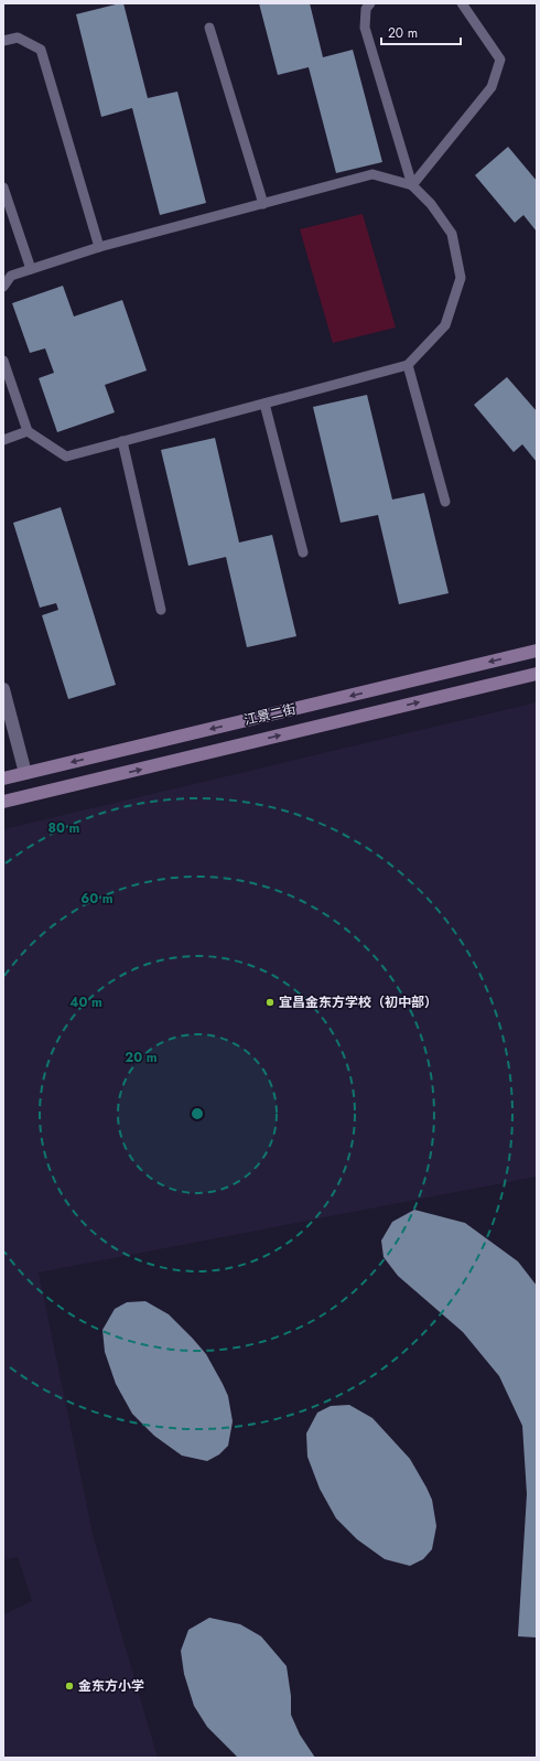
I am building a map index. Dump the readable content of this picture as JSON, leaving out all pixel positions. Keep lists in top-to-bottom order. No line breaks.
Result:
{"streets":{"street":["江景二街"]},"places":["宜昌金东方学校（初中部）","金东方小学"],"scale_bar":"20 m","rings":["80 m","60 m","40 m","20 m"]}
